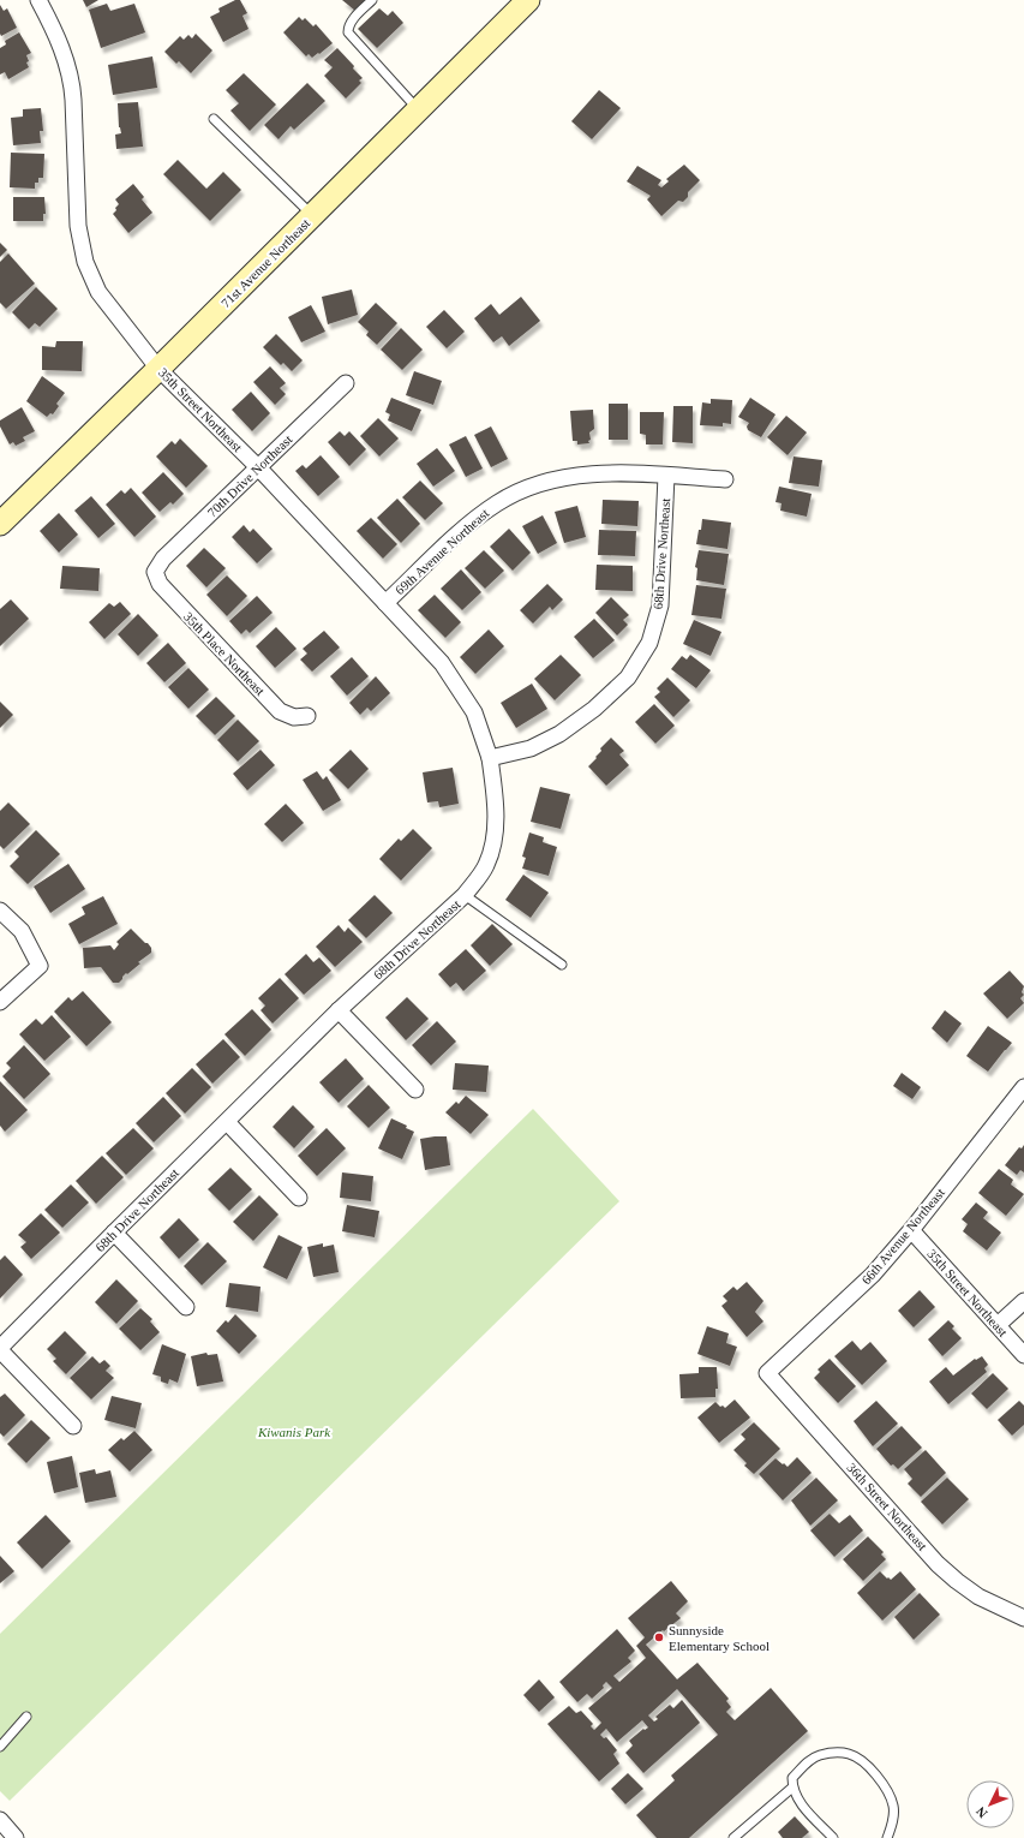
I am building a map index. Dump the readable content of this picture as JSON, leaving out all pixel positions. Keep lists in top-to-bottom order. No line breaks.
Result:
{"streets":{"street":["71st Avenue Northeast","35th Street Northeast","70th Drive Northeast","69th Avenue Northeast","68th Drive Northeast","35th Place Northeast","66th Avenue Northeast","36th Street Northeast"]},"crossings":[["71st Avenue Northeast","35th Street Northeast"],["35th Street Northeast","70th Drive Northeast"],["35th Street Northeast","69th Avenue Northeast"],["35th Street Northeast","68th Drive Northeast"],["35th Street Northeast","66th Avenue Northeast"],["70th Drive Northeast","35th Place Northeast"],["69th Avenue Northeast","68th Drive Northeast"],["66th Avenue Northeast","36th Street Northeast"]],"parks":["Kiwanis Park"],"places":["Sunnyside Elementary School"],"north":"bottom left"}
